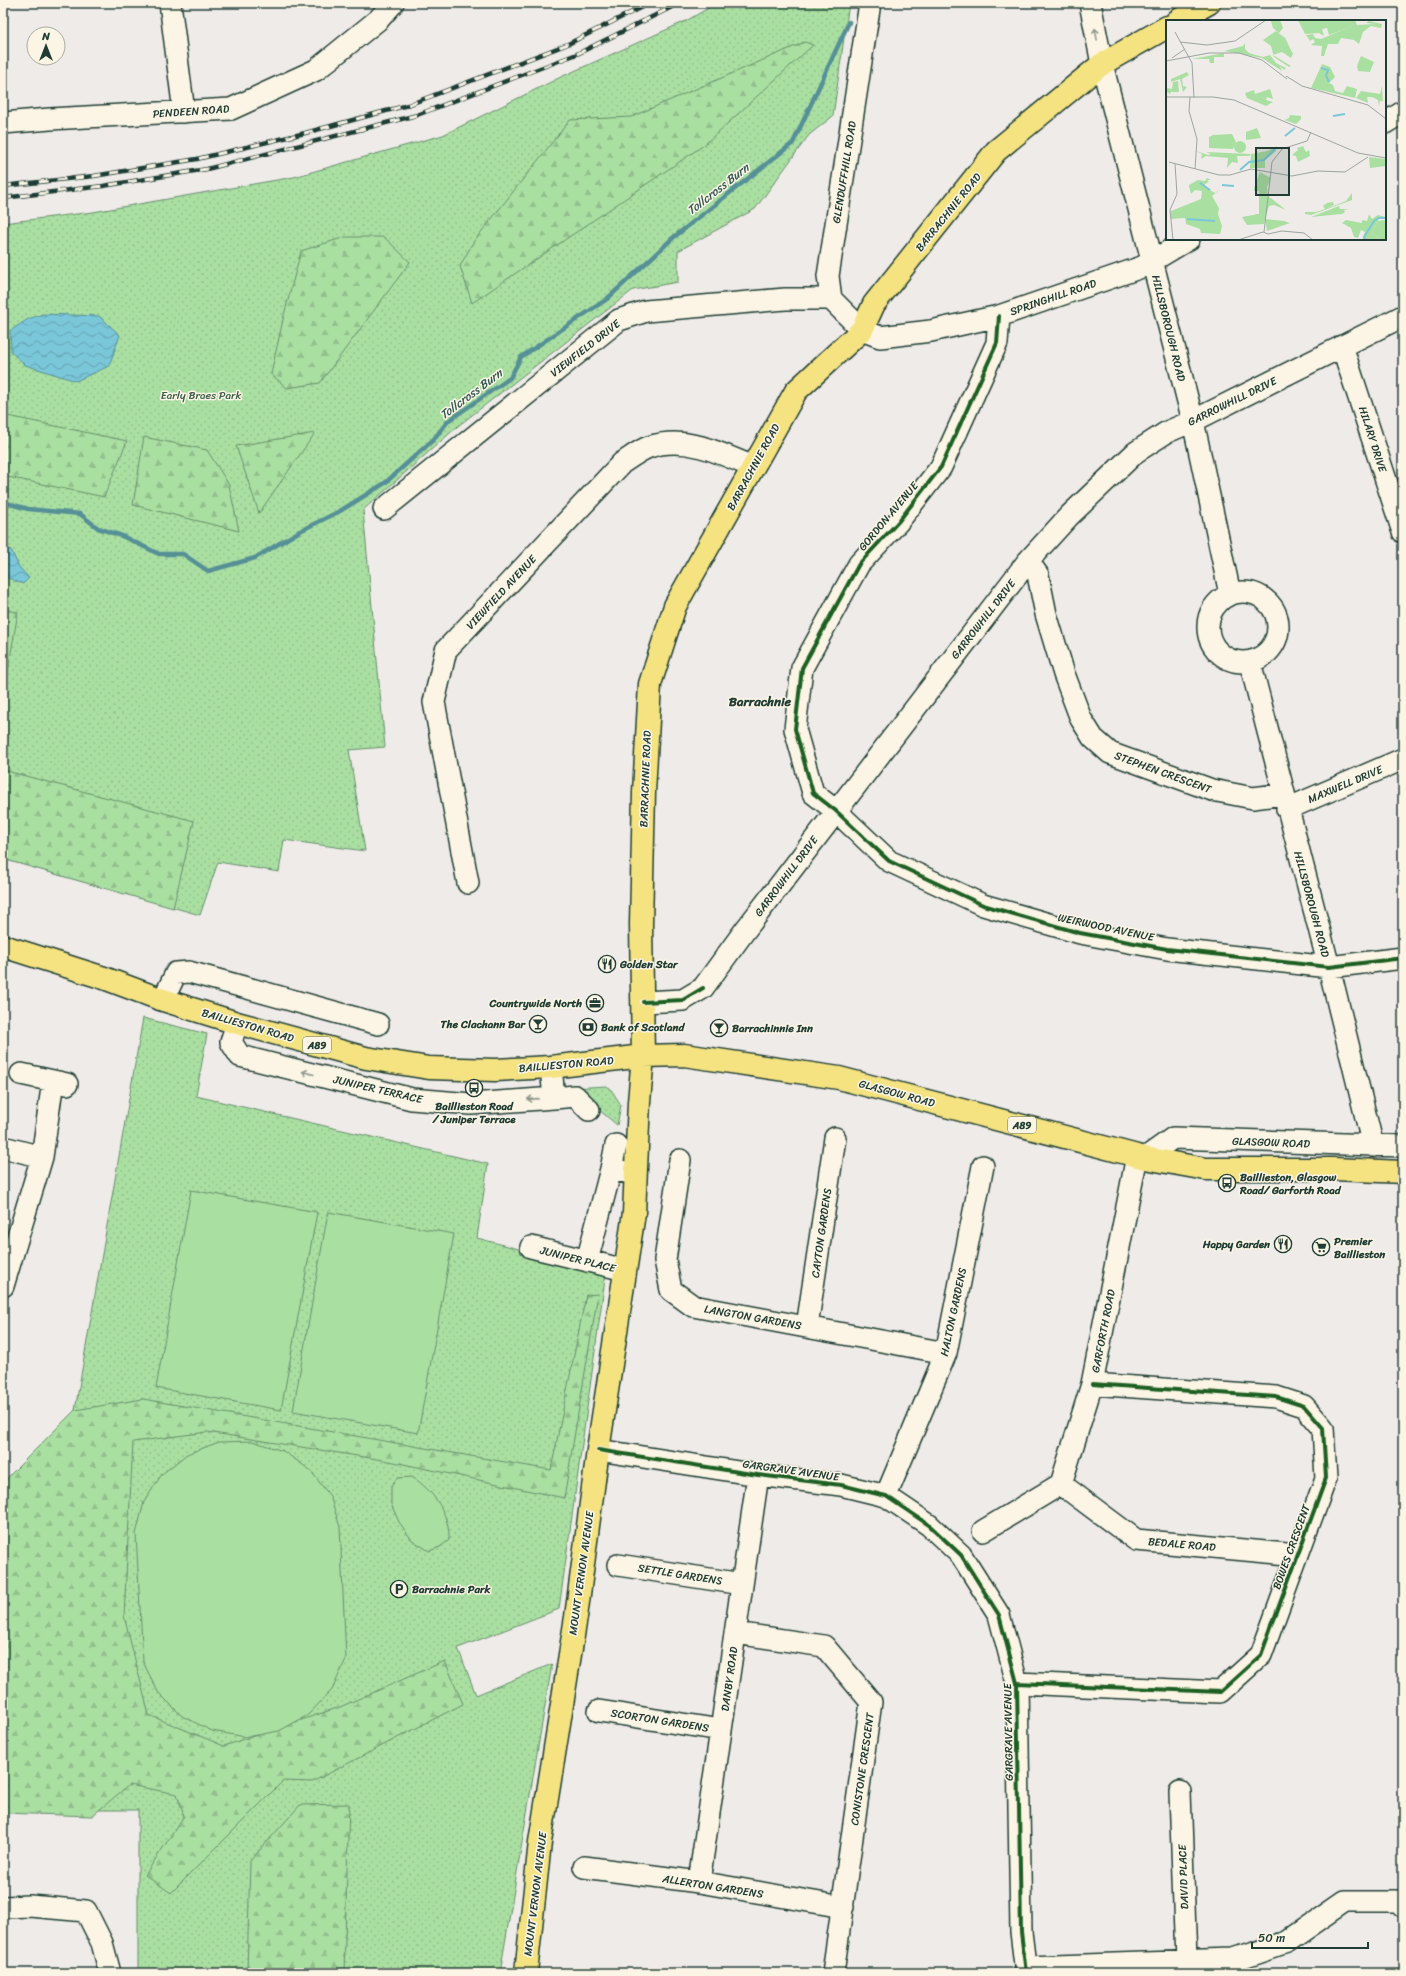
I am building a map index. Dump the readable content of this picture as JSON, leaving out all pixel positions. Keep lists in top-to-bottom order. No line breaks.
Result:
{"streets":{"main road":["BARRACHNIE ROAD","BAILLIESTON ROAD","A89","GLASGOW ROAD","MOUNT VERNON AVENUE"],"street":["PENDEEN ROAD","GLENDUFFHILL ROAD","SPRINGHILL ROAD","HILLSBOROUGH ROAD","VIEWFIELD DRIVE","GARROWHILL DRIVE","HILARY DRIVE","GORDON AVENUE","VIEWFIELD AVENUE","STEPHEN CRESCENT","MAXWELL DRIVE","WEIRWOOD AVENUE","JUNIPER TERRACE","CAYTON GARDENS","JUNIPER PLACE","HALTON GARDENS","LANGTON GARDENS","GARFORTH ROAD","GARGRAVE AVENUE","BEDALE ROAD","BOWES CRESCENT","SETTLE GARDENS","DANBY ROAD","SCORTON GARDENS","CONISTONE CRESCENT","DAVID PLACE","ALLERTON GARDENS"]},"crossings":[["GLENDUFFHILL ROAD","VIEWFIELD DRIVE"],["BARRACHNIE ROAD","SPRINGHILL ROAD"],["BARRACHNIE ROAD","HILLSBOROUGH ROAD"],["BARRACHNIE ROAD","GARROWHILL DRIVE"],["BARRACHNIE ROAD","VIEWFIELD AVENUE"],["BARRACHNIE ROAD","BAILLIESTON ROAD"],["BARRACHNIE ROAD","GLASGOW ROAD"],["BARRACHNIE ROAD","MOUNT VERNON AVENUE"],["SPRINGHILL ROAD","HILLSBOROUGH ROAD"],["SPRINGHILL ROAD","GORDON AVENUE"],["HILLSBOROUGH ROAD","GARROWHILL DRIVE"],["HILLSBOROUGH ROAD","STEPHEN CRESCENT"],["HILLSBOROUGH ROAD","MAXWELL DRIVE"],["HILLSBOROUGH ROAD","WEIRWOOD AVENUE"],["HILLSBOROUGH ROAD","GLASGOW ROAD"],["GARROWHILL DRIVE","HILARY DRIVE"],["GARROWHILL DRIVE","GORDON AVENUE"],["GARROWHILL DRIVE","STEPHEN CRESCENT"],["GARROWHILL DRIVE","WEIRWOOD AVENUE"],["GORDON AVENUE","WEIRWOOD AVENUE"],["STEPHEN CRESCENT","MAXWELL DRIVE"],["BAILLIESTON ROAD","JUNIPER TERRACE"],["BAILLIESTON ROAD","GLASGOW ROAD"],["BAILLIESTON ROAD","MOUNT VERNON AVENUE"],["GLASGOW ROAD","GARFORTH ROAD"],["GLASGOW ROAD","MOUNT VERNON AVENUE"],["CAYTON GARDENS","LANGTON GARDENS"],["JUNIPER PLACE","MOUNT VERNON AVENUE"],["HALTON GARDENS","LANGTON GARDENS"],["HALTON GARDENS","GARGRAVE AVENUE"],["GARFORTH ROAD","BEDALE ROAD"],["GARFORTH ROAD","BOWES CRESCENT"],["GARGRAVE AVENUE","BOWES CRESCENT"],["GARGRAVE AVENUE","MOUNT VERNON AVENUE"],["GARGRAVE AVENUE","DANBY ROAD"],["BEDALE ROAD","BOWES CRESCENT"],["SETTLE GARDENS","DANBY ROAD"],["DANBY ROAD","SCORTON GARDENS"],["DANBY ROAD","CONISTONE CRESCENT"],["DANBY ROAD","ALLERTON GARDENS"],["CONISTONE CRESCENT","ALLERTON GARDENS"]],"one_way":["JUNIPER TERRACE"],"districts":["Barrachnie"],"water":["Tollcross Burn"],"parks":["Early Braes Park"],"places":{"restaurant":["Golden Star","Happy Garden"],"office":["Countrywide North"],"bar":["The Clachann Bar","Barrachinnie Inn"],"bank":["Bank of Scotland"],"bus stop":["Baillieston Road / Juniper Terrace","Baillieston, Glasgow Road/ Garforth Road"],"supermarket":["Premier Baillieston"],"parking":["Barrachnie Park"]},"scale_bar":"50 m","north":"top"}
